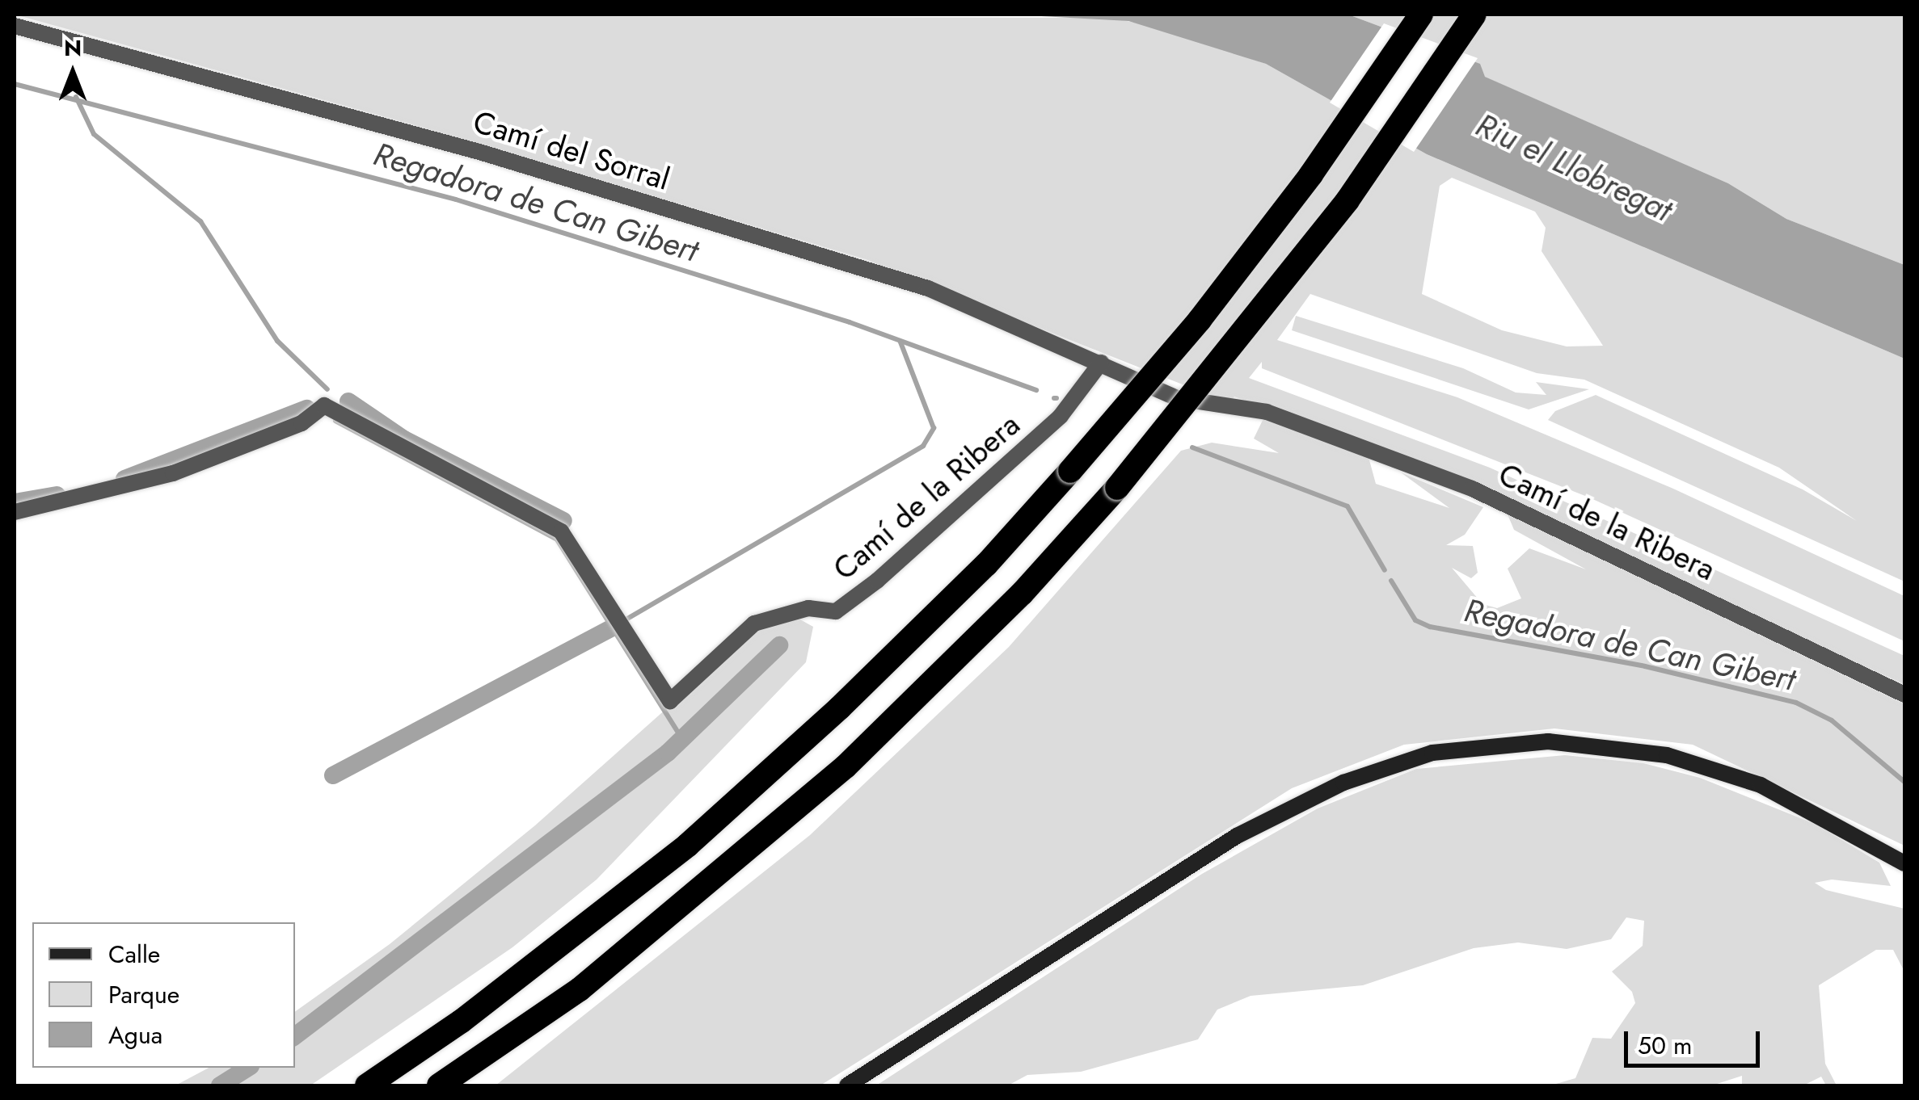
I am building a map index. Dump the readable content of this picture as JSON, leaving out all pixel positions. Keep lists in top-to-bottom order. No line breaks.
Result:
{"streets":{"street":["Camí del Sorral","Camí de la Ribera"]},"crossings":[["Camí del Sorral","Camí de la Ribera"]],"water":["Riu el Llobregat","Regadora de Can Gibert"],"legend":["Calle","Parque","Agua"],"scale_bar":"50 m","north":"top"}
